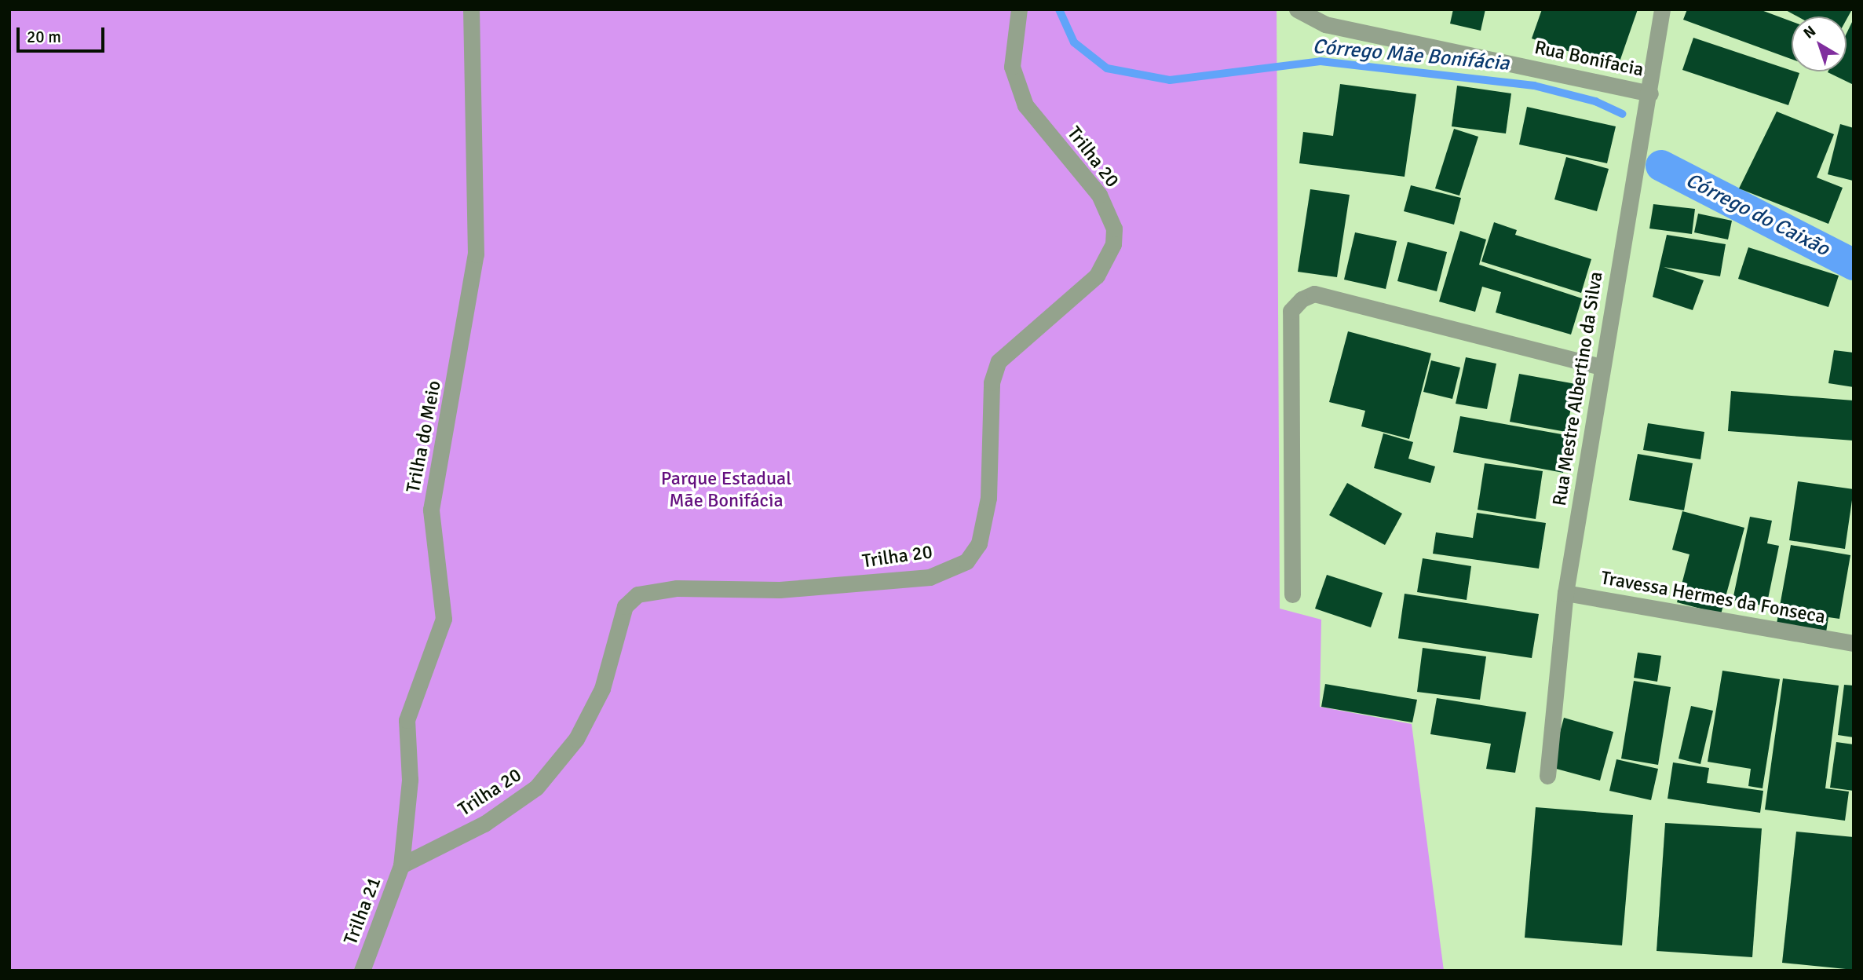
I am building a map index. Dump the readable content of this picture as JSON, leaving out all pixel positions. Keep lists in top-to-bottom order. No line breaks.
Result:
{"streets":{"street":["Rua Bonifacia","Trilha 20","Rua Mestre Albertino da Silva","Trilha do Meio","Travessa Hermes da Fonseca","Trilha 21"]},"crossings":[["Rua Bonifacia","Rua Mestre Albertino da Silva"],["Trilha 20","Trilha do Meio"],["Trilha 20","Trilha 21"],["Rua Mestre Albertino da Silva","Travessa Hermes da Fonseca"],["Trilha do Meio","Trilha 21"]],"water":["Córrego Mãe Bonifácia","Córrego do Caixão"],"parks":["Parque Estadual Mãe Bonifácia"],"scale_bar":"20 m","north":"top left"}
